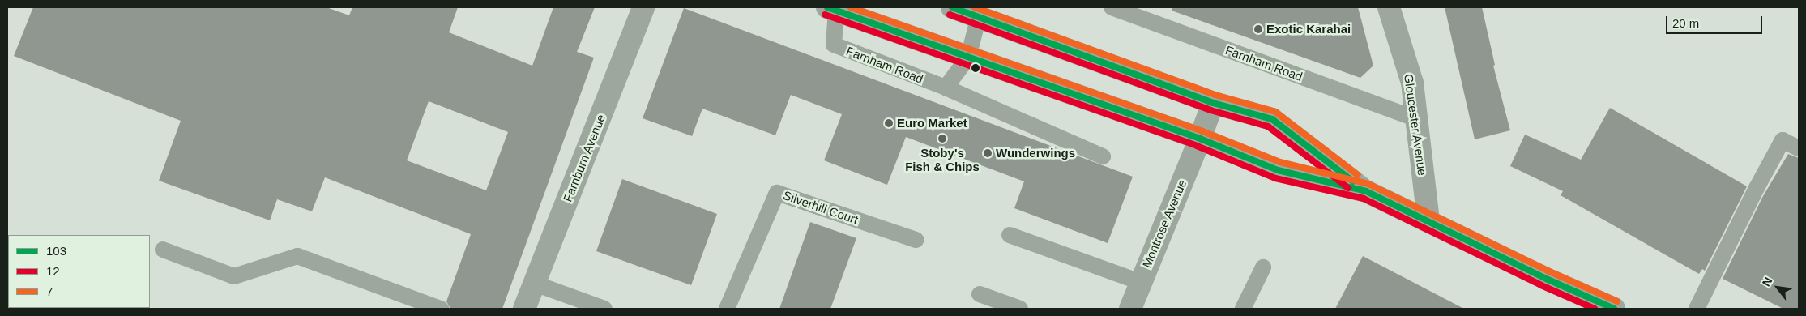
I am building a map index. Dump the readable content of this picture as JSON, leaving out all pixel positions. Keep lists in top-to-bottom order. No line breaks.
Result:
{"streets":{"main road":["Farnham Road"],"street":["Gloucester Avenue","Farnburn Avenue","Montrose Avenue"],"lane":["Silverhill Court"]},"crossings":[["Farnham Road","Gloucester Avenue"],["Farnham Road","Montrose Avenue"]],"places":["Exotic Karahai","Euro Market","Stoby's Fish & Chips","Wunderwings"],"lines":["transit line 103","transit line 7","transit line 12"],"legend":["103","12","7"],"scale_bar":"20 m","north":"top left"}
